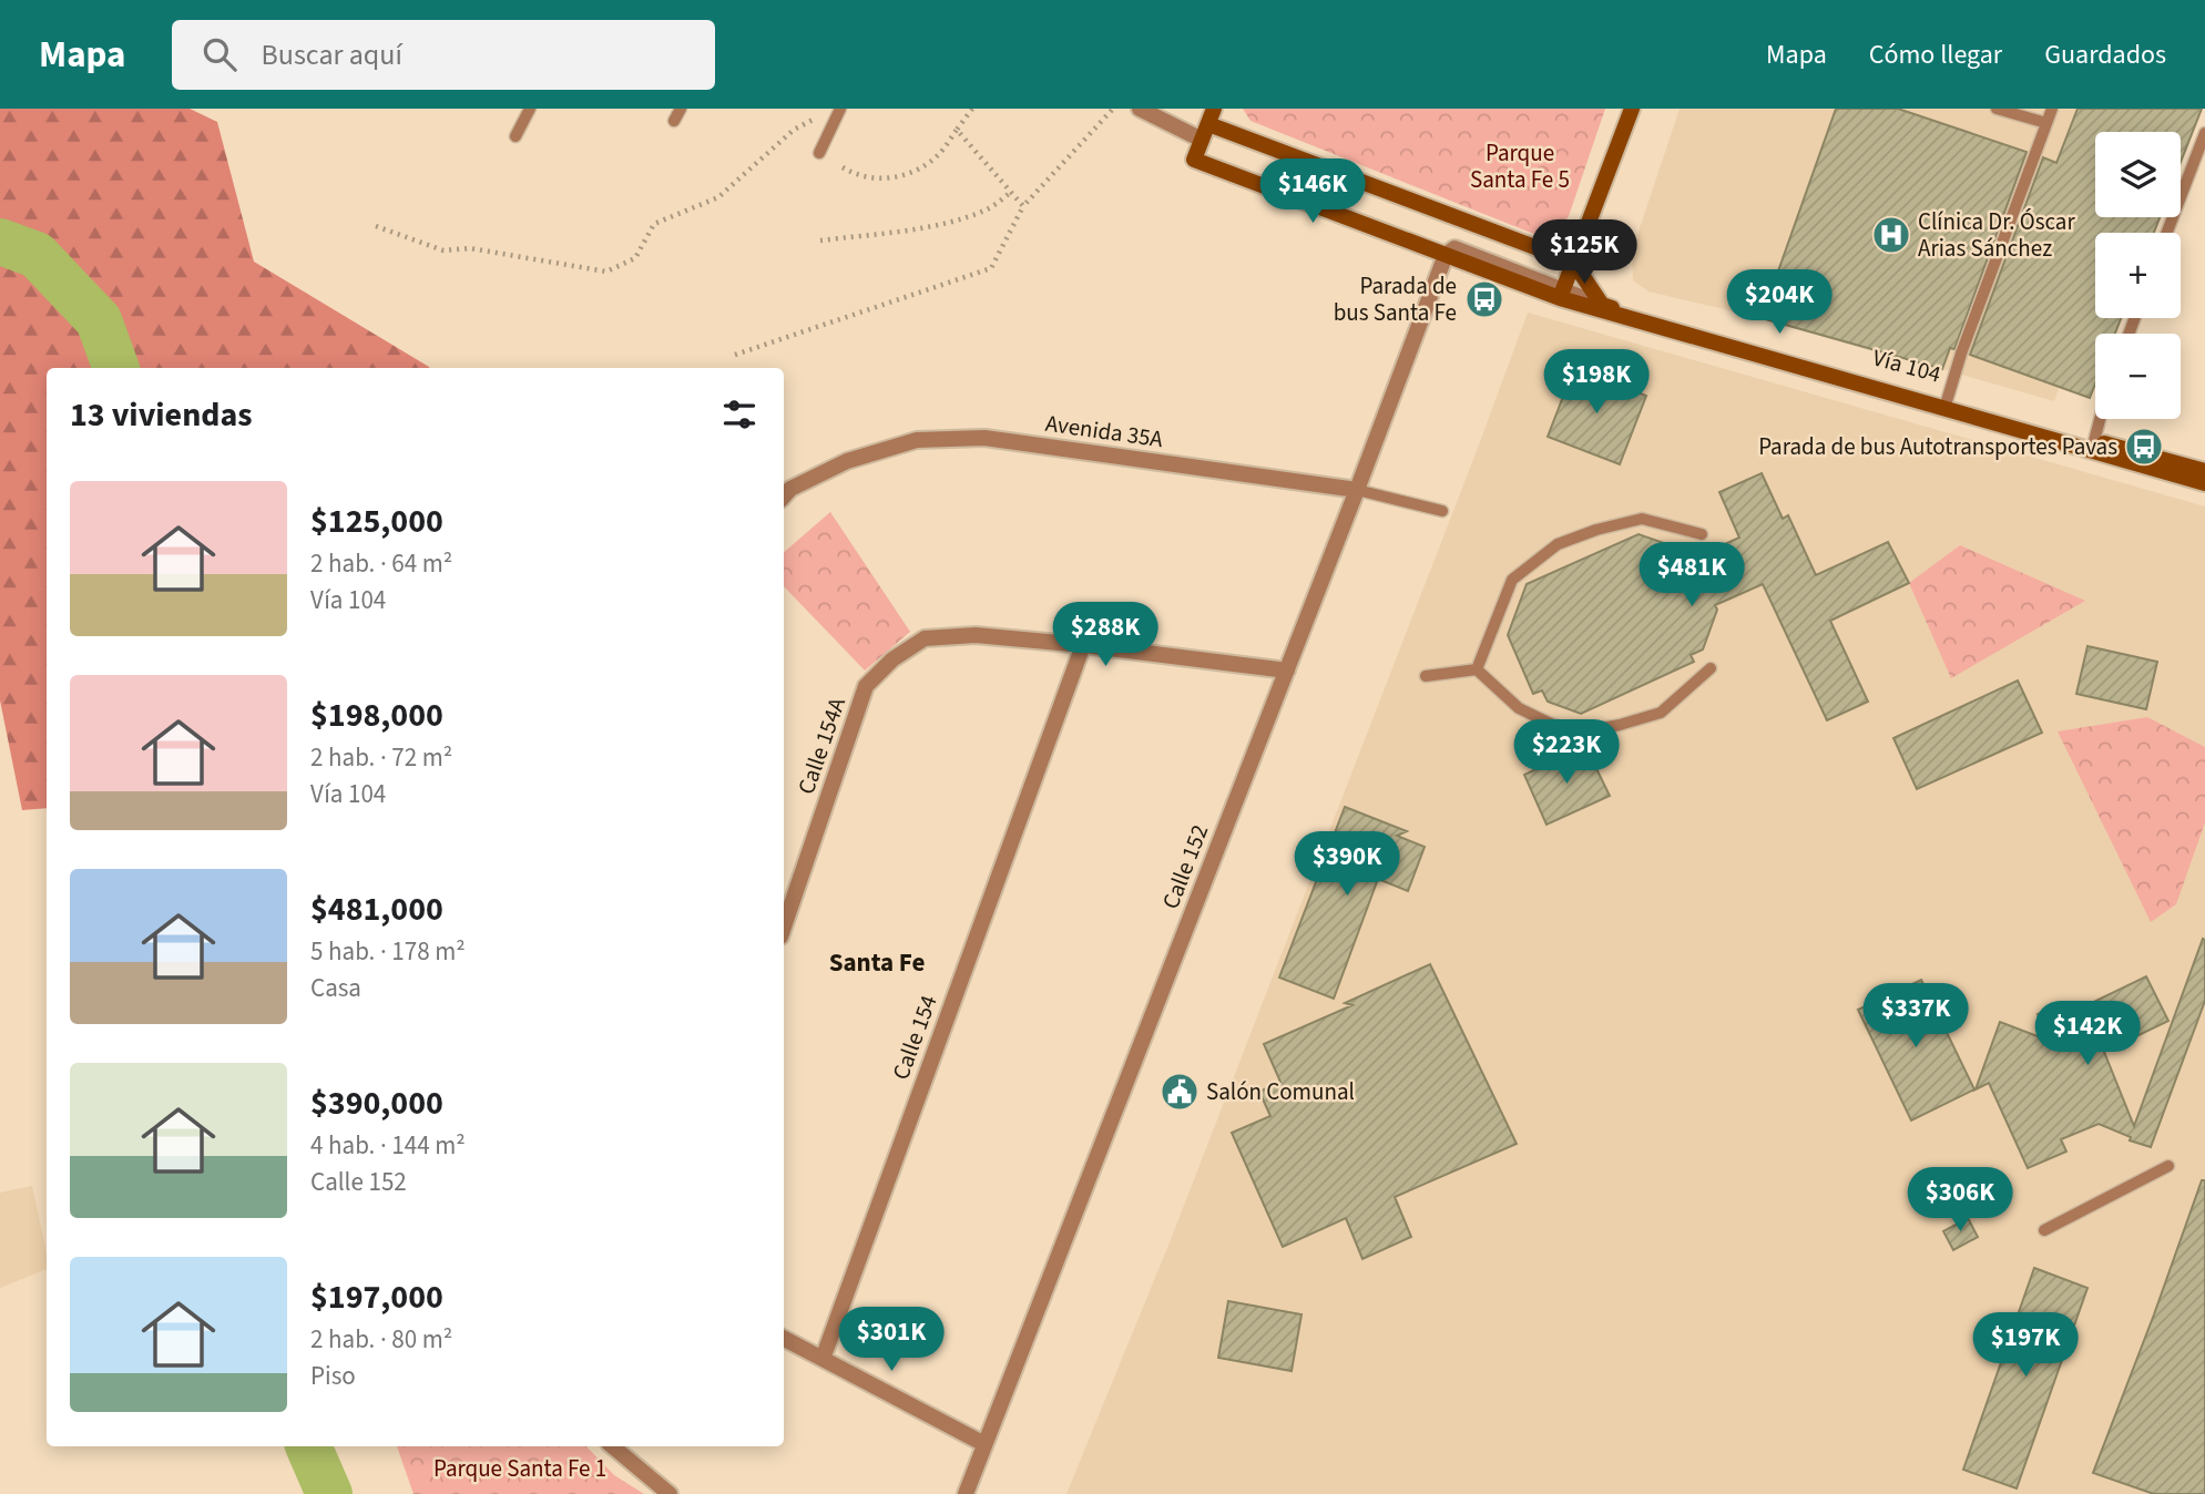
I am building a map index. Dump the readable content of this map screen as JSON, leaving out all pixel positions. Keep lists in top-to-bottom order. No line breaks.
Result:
{"streets":{"main road":["Vía 104"],"street":["Avenida 35A","Calle 154A","Calle 152","Calle 154"]},"crossings":[["Vía 104","Calle 152"],["Avenida 35A","Calle 152"],["Calle 154A","Calle 154"]],"districts":["Santa Fe"],"parks":["Parque Santa Fe 5","Parque Santa Fe 1"],"places":{"hospital":["Clínica Dr. Óscar Arias Sánchez"],"bus stop":["Parada de bus Santa Fe","Parada de bus Autotransportes Pavas"],"public building":["Salón Comunal"]},"page":{"header":"Mapa","search":"Buscar aquí","nav":["Mapa","Cómo llegar","Guardados"],"map_buttons":["+","−"],"price":["$146K","$125K","$204K","$198K","$481K","$288K","$223K","$390K","$337K","$142K","$306K","$301K","$197K"],"heading":"13 viviendas","list":[{"name":"$125,000","note":"2 hab. · 64 m² · Vía 104"},{"name":"$198,000","note":"2 hab. · 72 m² · Vía 104"},{"name":"$481,000","note":"5 hab. · 178 m² · Casa"},{"name":"$390,000","note":"4 hab. · 144 m² · Calle 152"},{"name":"$197,000","note":"2 hab. · 80 m² · Piso"}]}}
